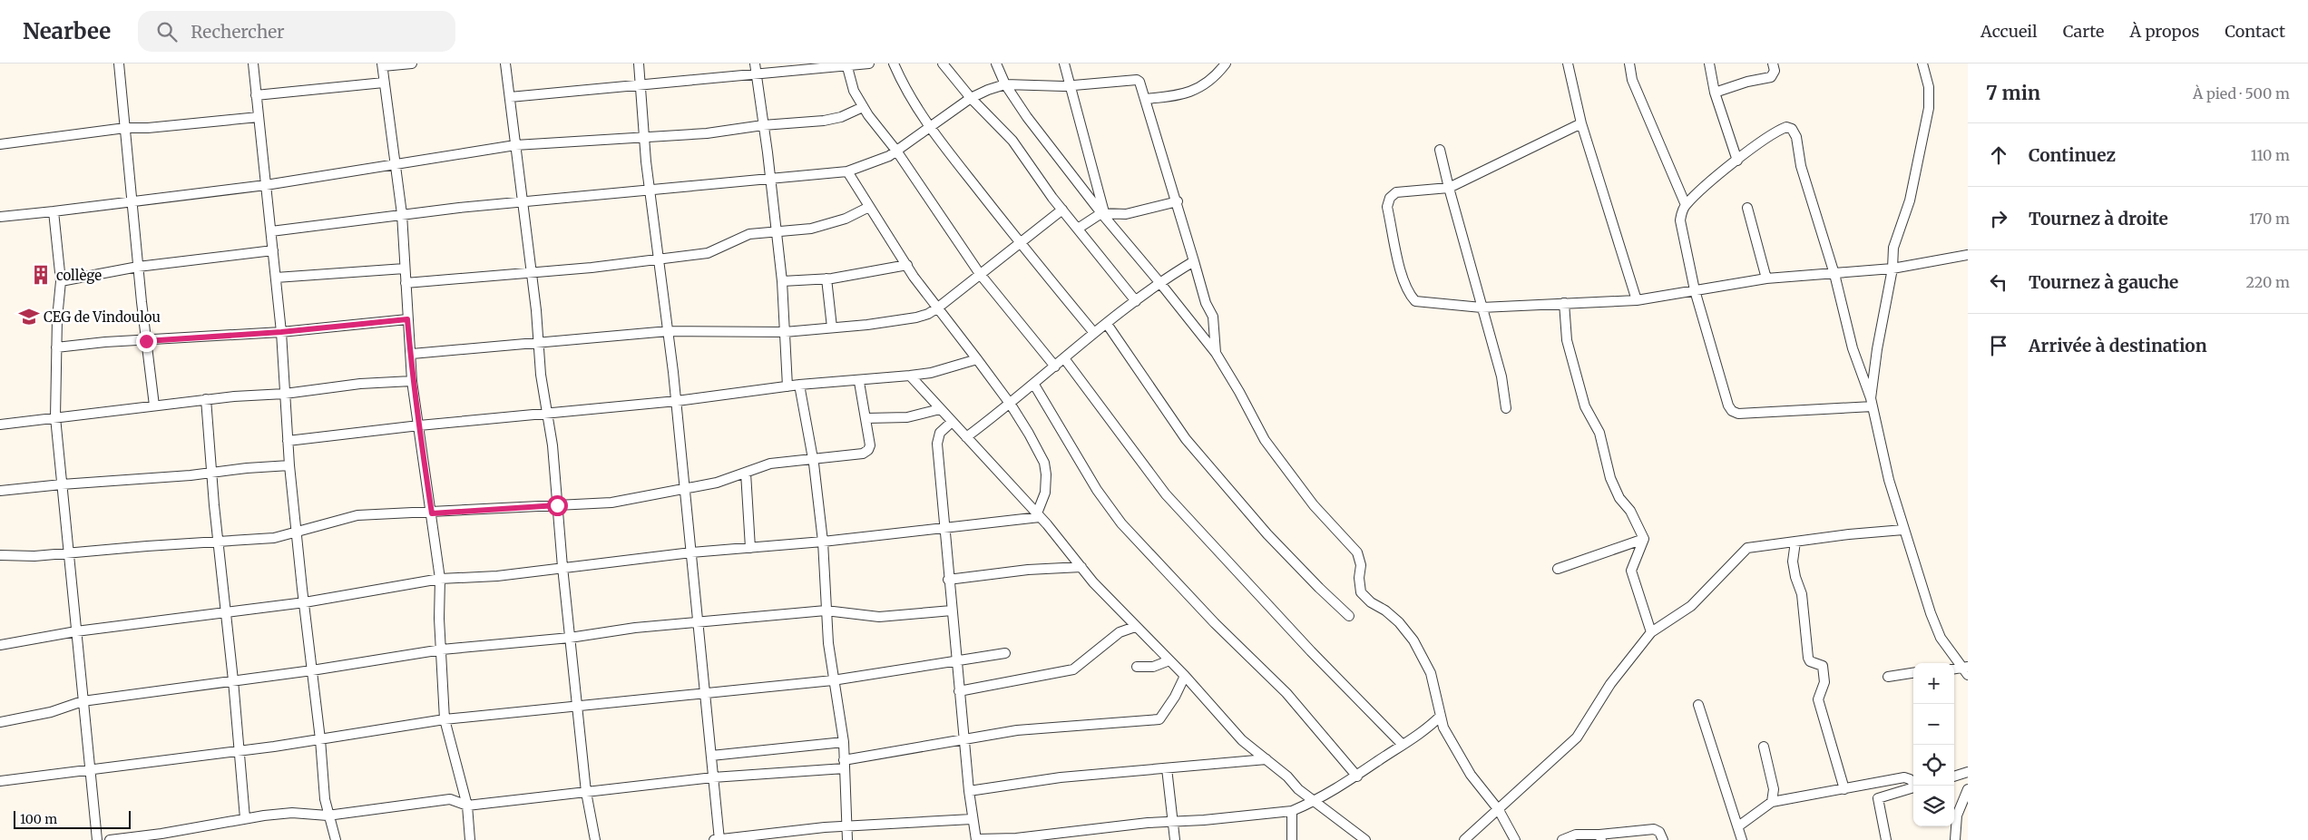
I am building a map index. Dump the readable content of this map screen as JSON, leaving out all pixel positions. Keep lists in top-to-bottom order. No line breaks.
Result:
{"places":{"building":["collège"],"school or university":["CEG de Vindoulou"]},"scale_bar":"100 m","page":{"header":"Nearbee","search":"Rechercher","nav":["Accueil","Carte","À propos","Contact"],"heading":["7 min","À pied · 500 m"],"list":[["Continuez","110 m"],["Tournez à droite","170 m"],["Tournez à gauche","220 m"],"Arrivée à destination"],"map_buttons":["+","−"],"scale":"100 m"}}
